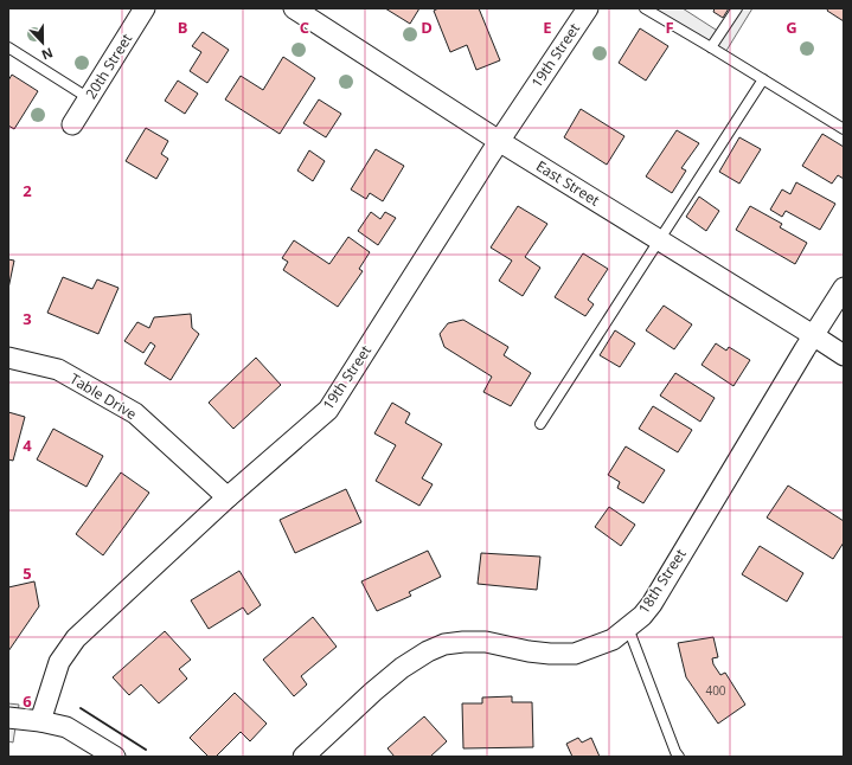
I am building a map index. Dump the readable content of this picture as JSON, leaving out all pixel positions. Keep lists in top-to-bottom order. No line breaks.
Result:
{"streets":{"street":["19th Street","20th Street","East Street","Table Drive","18th Street"]},"crossings":[["19th Street","East Street"],["19th Street","Table Drive"],["East Street","18th Street"]],"house_numbers":["400"],"north":"bottom","grid":{"columns":["B","C","D","E","F","G"],"rows":["2","3","4","5","6"]}}
